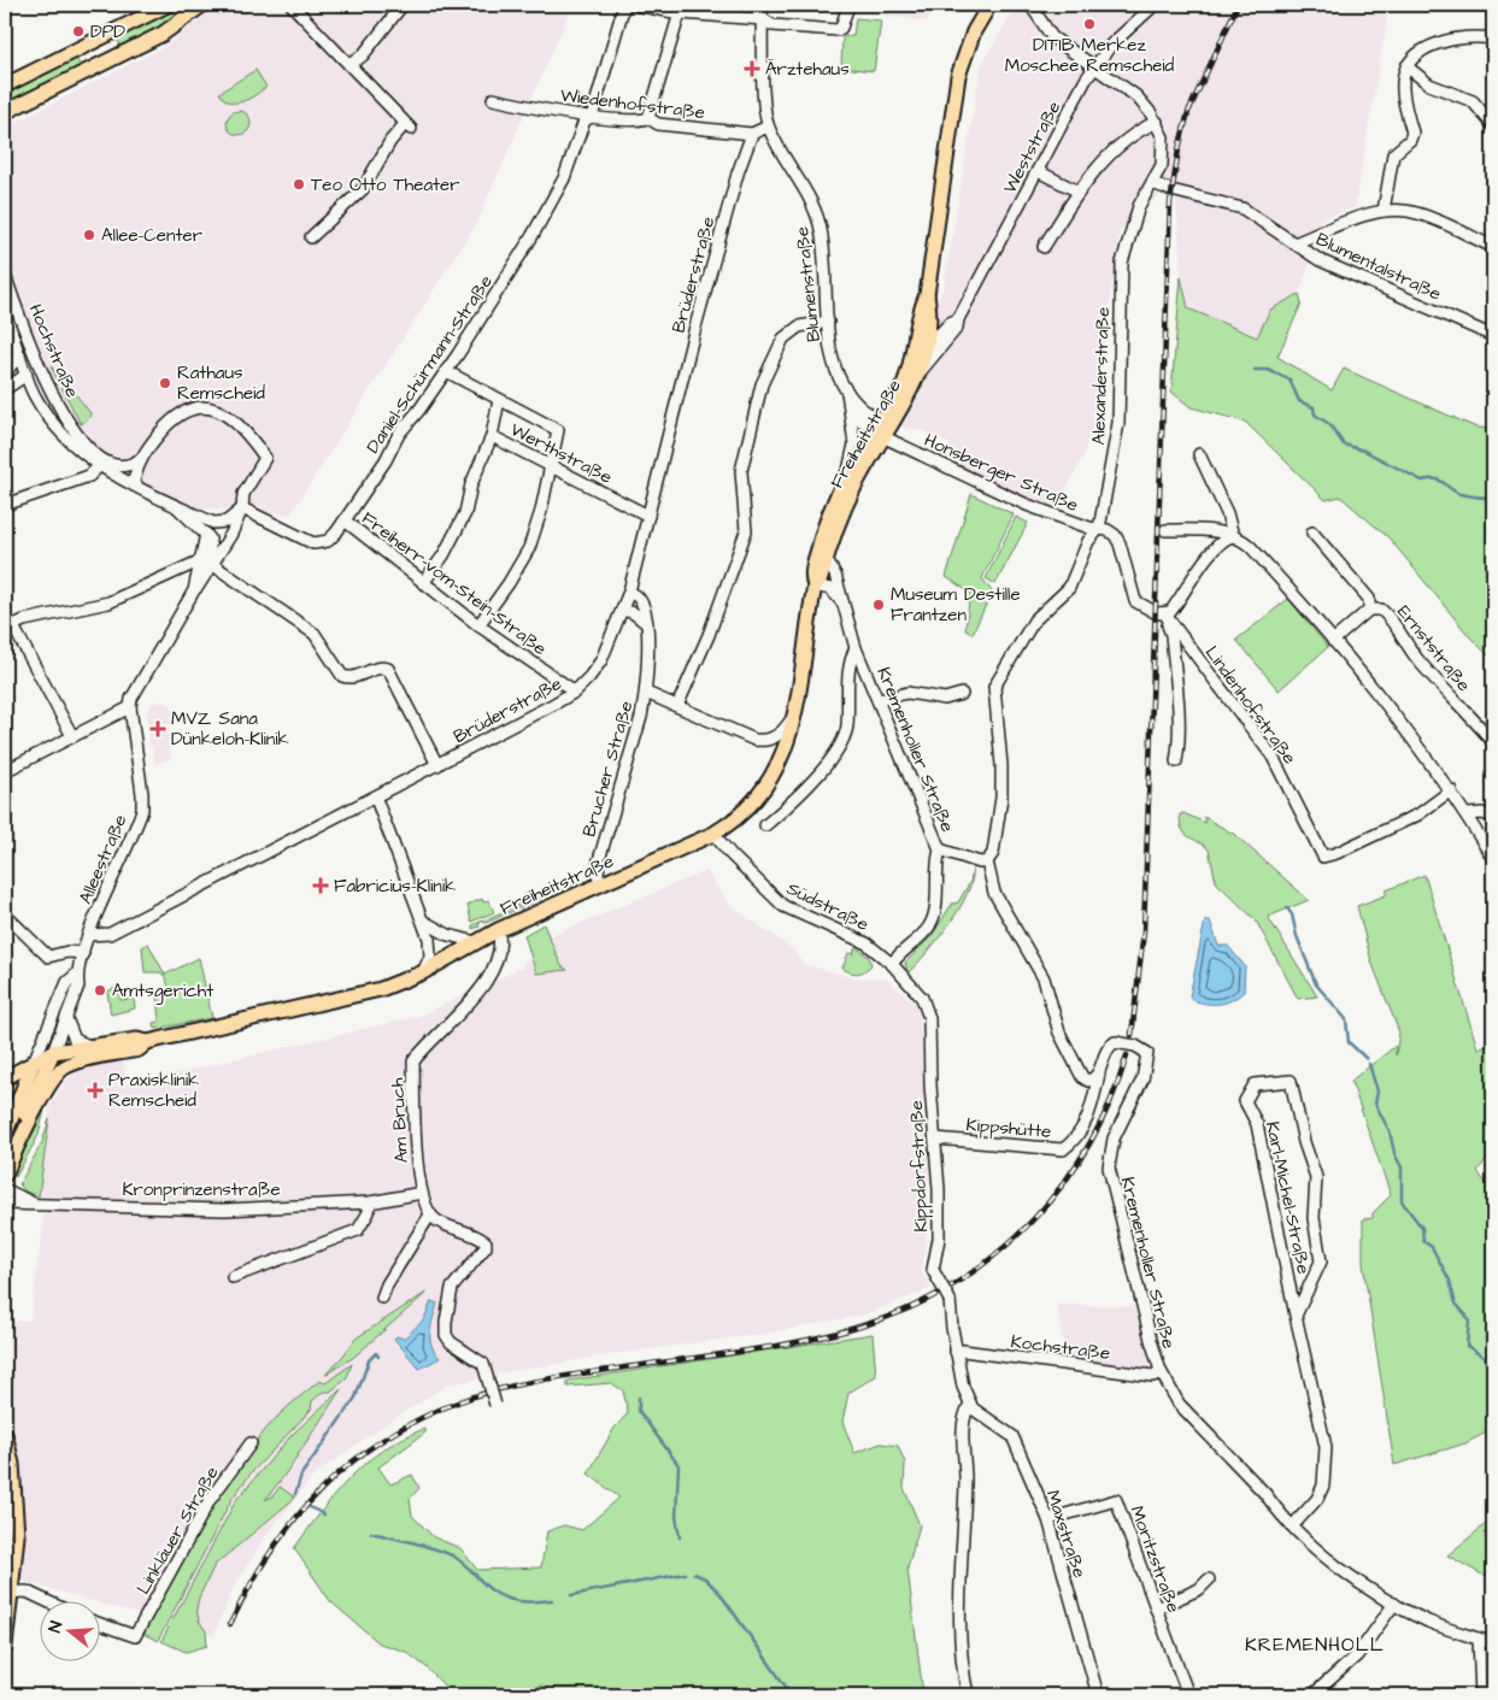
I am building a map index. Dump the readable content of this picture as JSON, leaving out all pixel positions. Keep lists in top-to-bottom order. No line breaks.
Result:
{"streets":{"main road":["Freiheitstraße"],"street":["Wiedenhofstraße","Weststraße","Blumentalstraße","Brüderstraße","Blumenstraße","Hochstraße","Daniel-Schürmann-Straße","Alexanderstraße","Werthstraße","Honsberger Straße","Freiherr-vom-Stein-Straße","Ernststraße","Lindenhofstraße","Kremenholler Straße","Brucher Straße","Alleestraße","Südstraße","Am Bruch","Kippshütte","Kippdorfstraße","Kronprinzenstraße","Karl-Michel-Straße","Kochstraße","Linkläuer Straße","Maxstraße","Moritzstraße"]},"crossings":[["Wiedenhofstraße","Brüderstraße"],["Wiedenhofstraße","Daniel-Schürmann-Straße"],["Weststraße","Freiheitstraße"],["Blumentalstraße","Alexanderstraße"],["Brüderstraße","Werthstraße"],["Brüderstraße","Freiherr-vom-Stein-Straße"],["Brüderstraße","Brucher Straße"],["Brüderstraße","Alleestraße"],["Blumenstraße","Freiheitstraße"],["Blumenstraße","Honsberger Straße"],["Hochstraße","Daniel-Schürmann-Straße"],["Daniel-Schürmann-Straße","Freiherr-vom-Stein-Straße"],["Alexanderstraße","Honsberger Straße"],["Alexanderstraße","Kremenholler Straße"],["Freiheitstraße","Honsberger Straße"],["Freiheitstraße","Kremenholler Straße"],["Freiheitstraße","Brucher Straße"],["Freiheitstraße","Alleestraße"],["Freiheitstraße","Südstraße"],["Freiheitstraße","Am Bruch"],["Honsberger Straße","Lindenhofstraße"],["Kremenholler Straße","Kippshütte"],["Kremenholler Straße","Karl-Michel-Straße"],["Kremenholler Straße","Kochstraße"],["Südstraße","Kippdorfstraße"],["Am Bruch","Kronprinzenstraße"],["Kippshütte","Kippdorfstraße"],["Kippdorfstraße","Kochstraße"],["Kippdorfstraße","Maxstraße"],["Maxstraße","Moritzstraße"]],"districts":["KREMENHOLL"],"places":{"other":["DITIB Merkez Moschee Remscheid","DPD","Teo Otto Theater","Allee-Center","Rathaus Remscheid","Museum Destille Frantzen","Amtsgericht"],"health":["Ärztehaus","MVZ Sana Dünkeloh-Klinik","Fabricius-Klinik","Praxisklinik Remscheid"]},"north":"left"}
